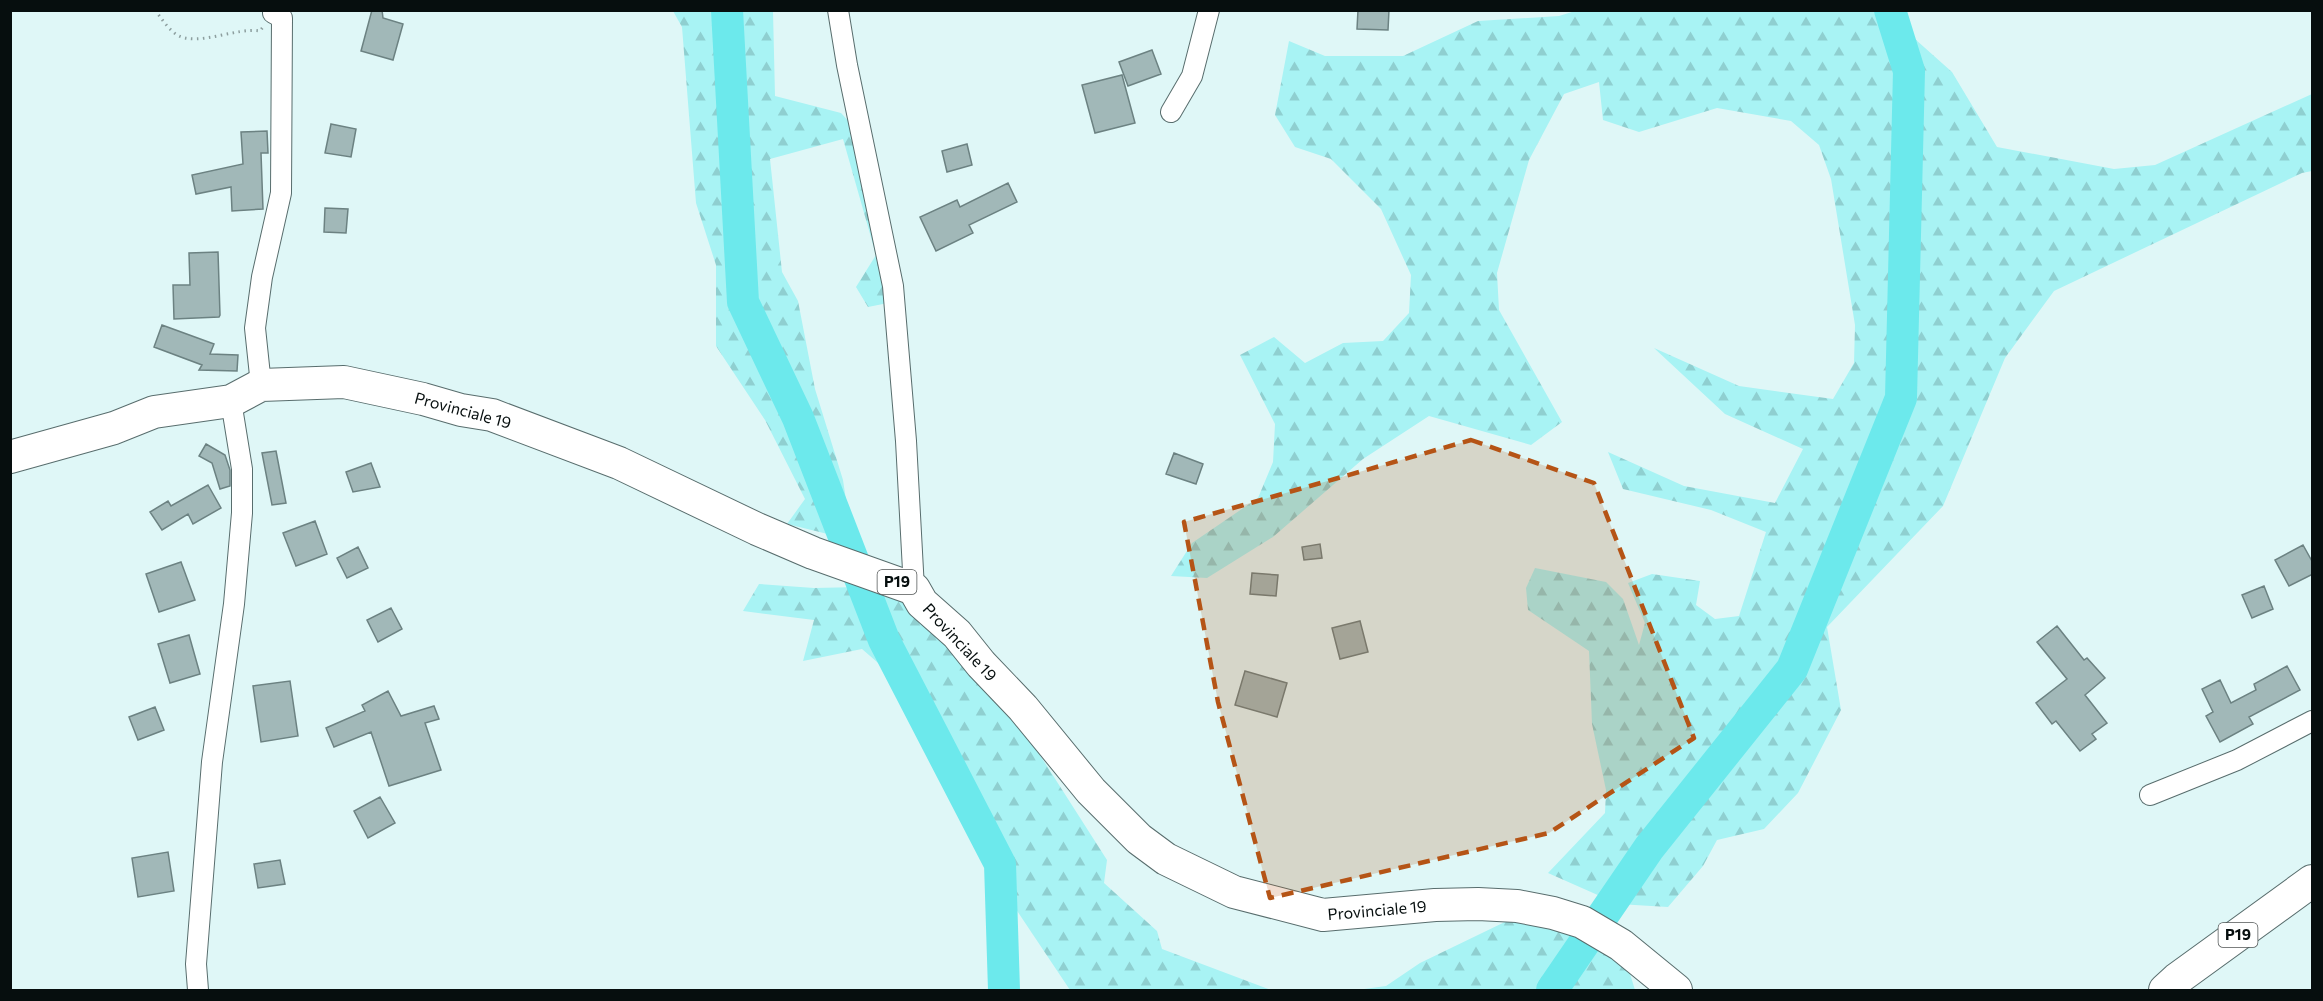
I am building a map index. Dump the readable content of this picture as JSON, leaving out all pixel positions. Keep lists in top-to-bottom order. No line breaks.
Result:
{"streets":{"main road":["Provinciale 19","P19"]}}
